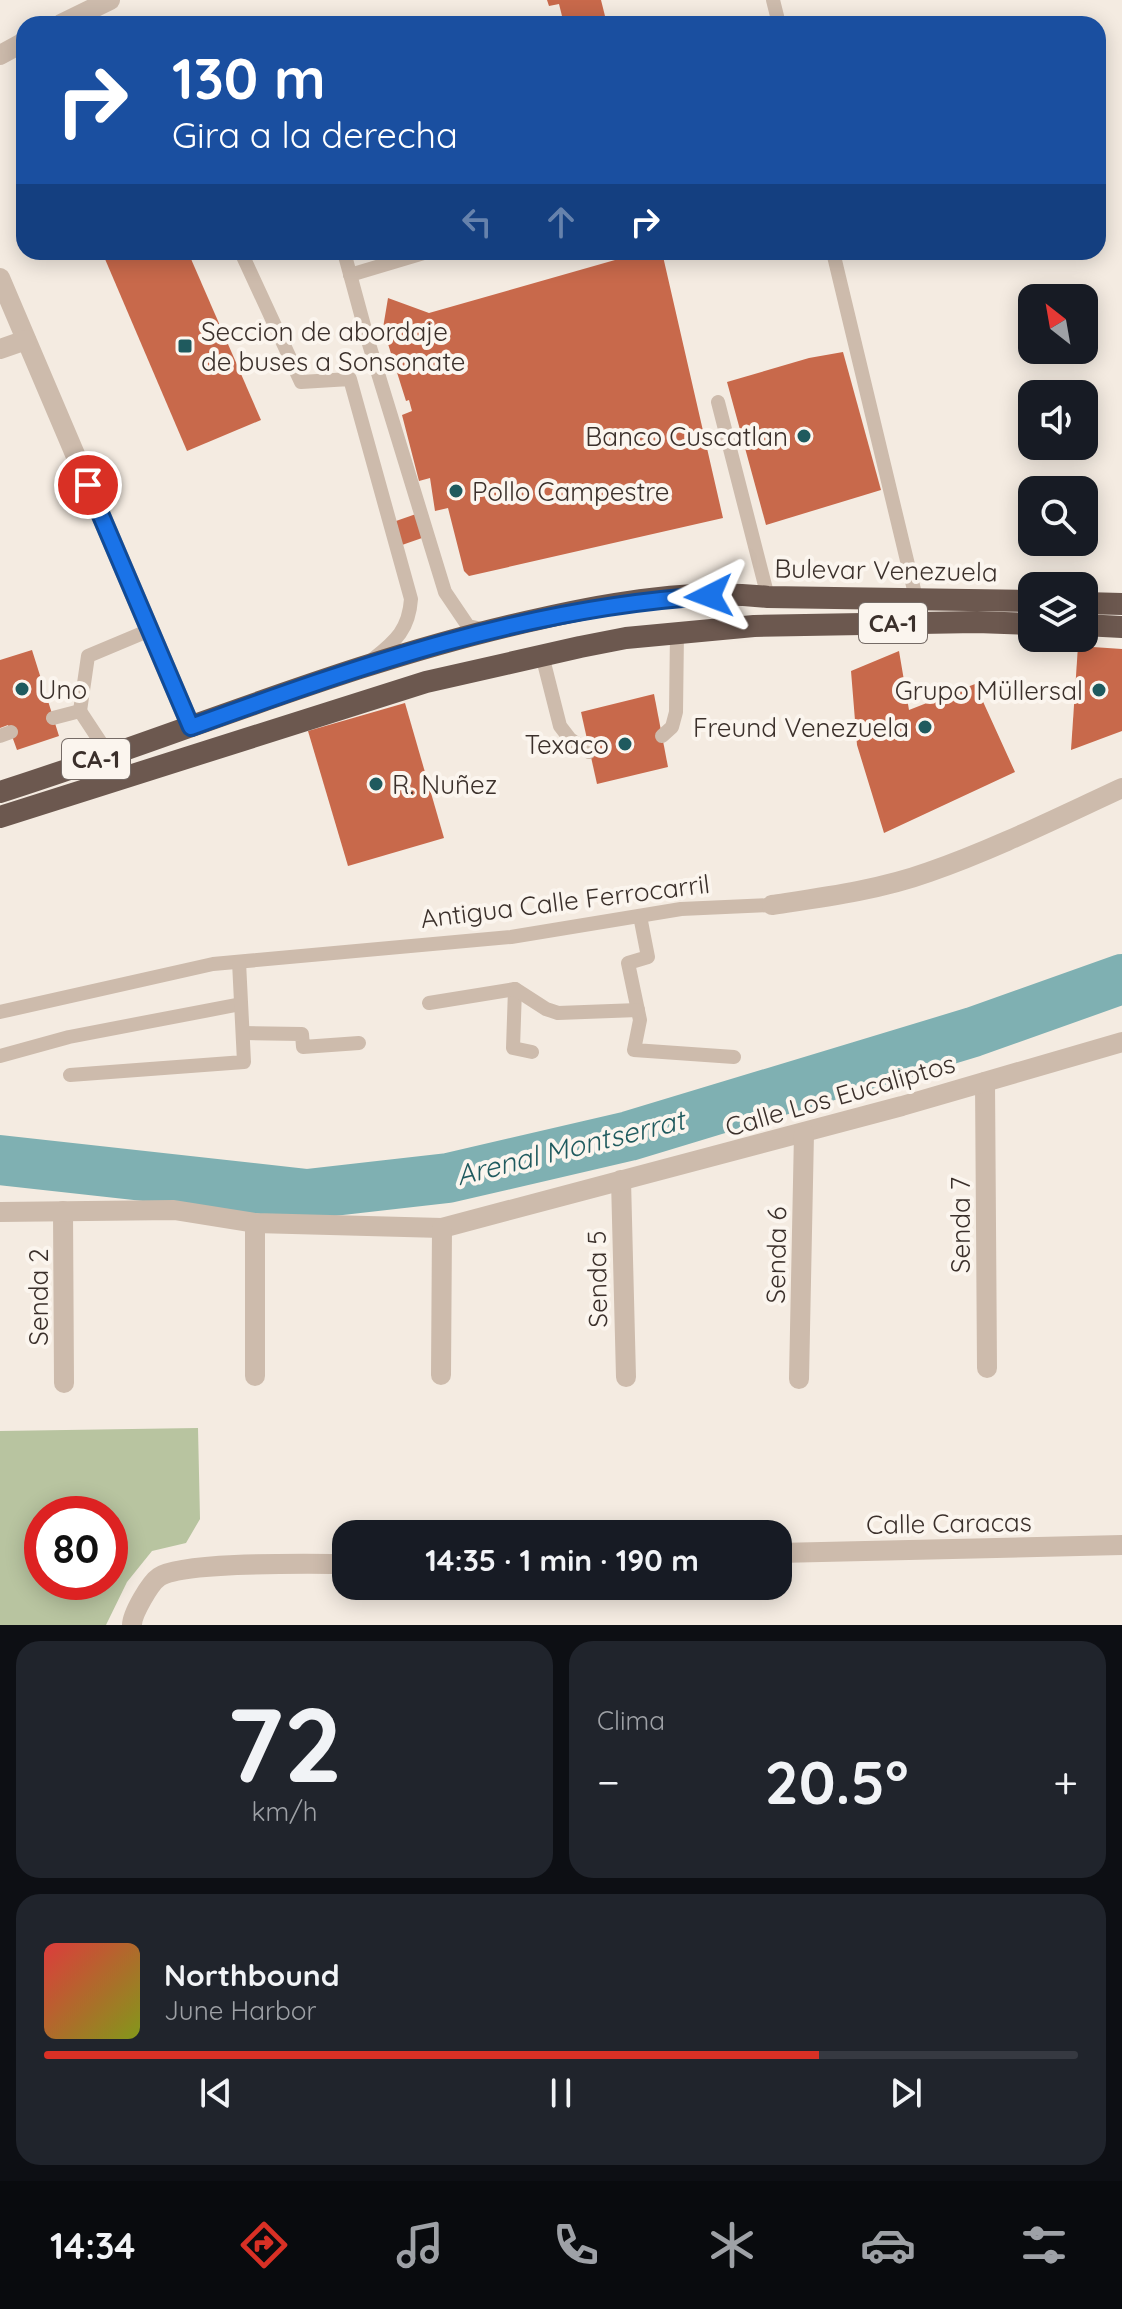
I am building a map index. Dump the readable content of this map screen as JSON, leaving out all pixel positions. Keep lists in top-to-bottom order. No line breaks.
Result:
{"streets":{"highway":["Bulevar Venezuela","CA-1"],"street":["Antigua Calle Ferrocarril","Calle Los Eucaliptos","Senda 7","Senda 6","Senda 5","Senda 2","Calle Caracas"]},"crossings":[["Calle Los Eucaliptos","Senda 7"],["Calle Los Eucaliptos","Senda 6"],["Calle Los Eucaliptos","Senda 5"],["Calle Los Eucaliptos","Senda 2"]],"water":["Arenal Montserrat"],"places":{"transit":["Seccion de abordaje de buses a Sonsonate"],"other":["Banco Cuscatlan","Pollo Campestre","Uno","Grupo Müllersal","Freund Venezuela","Texaco","R. Nuñez"]},"north":"top left","page":{"turn":["130 m","Gira a la derecha"],"limit":"80","trip":"14:35 · 1 min · 190 m","tile":[["72","km/h"],"Clima"],"heat":["−","20.5°","+"],"song":["Northbound","June Harbor"],"tabs":"14:34"}}
